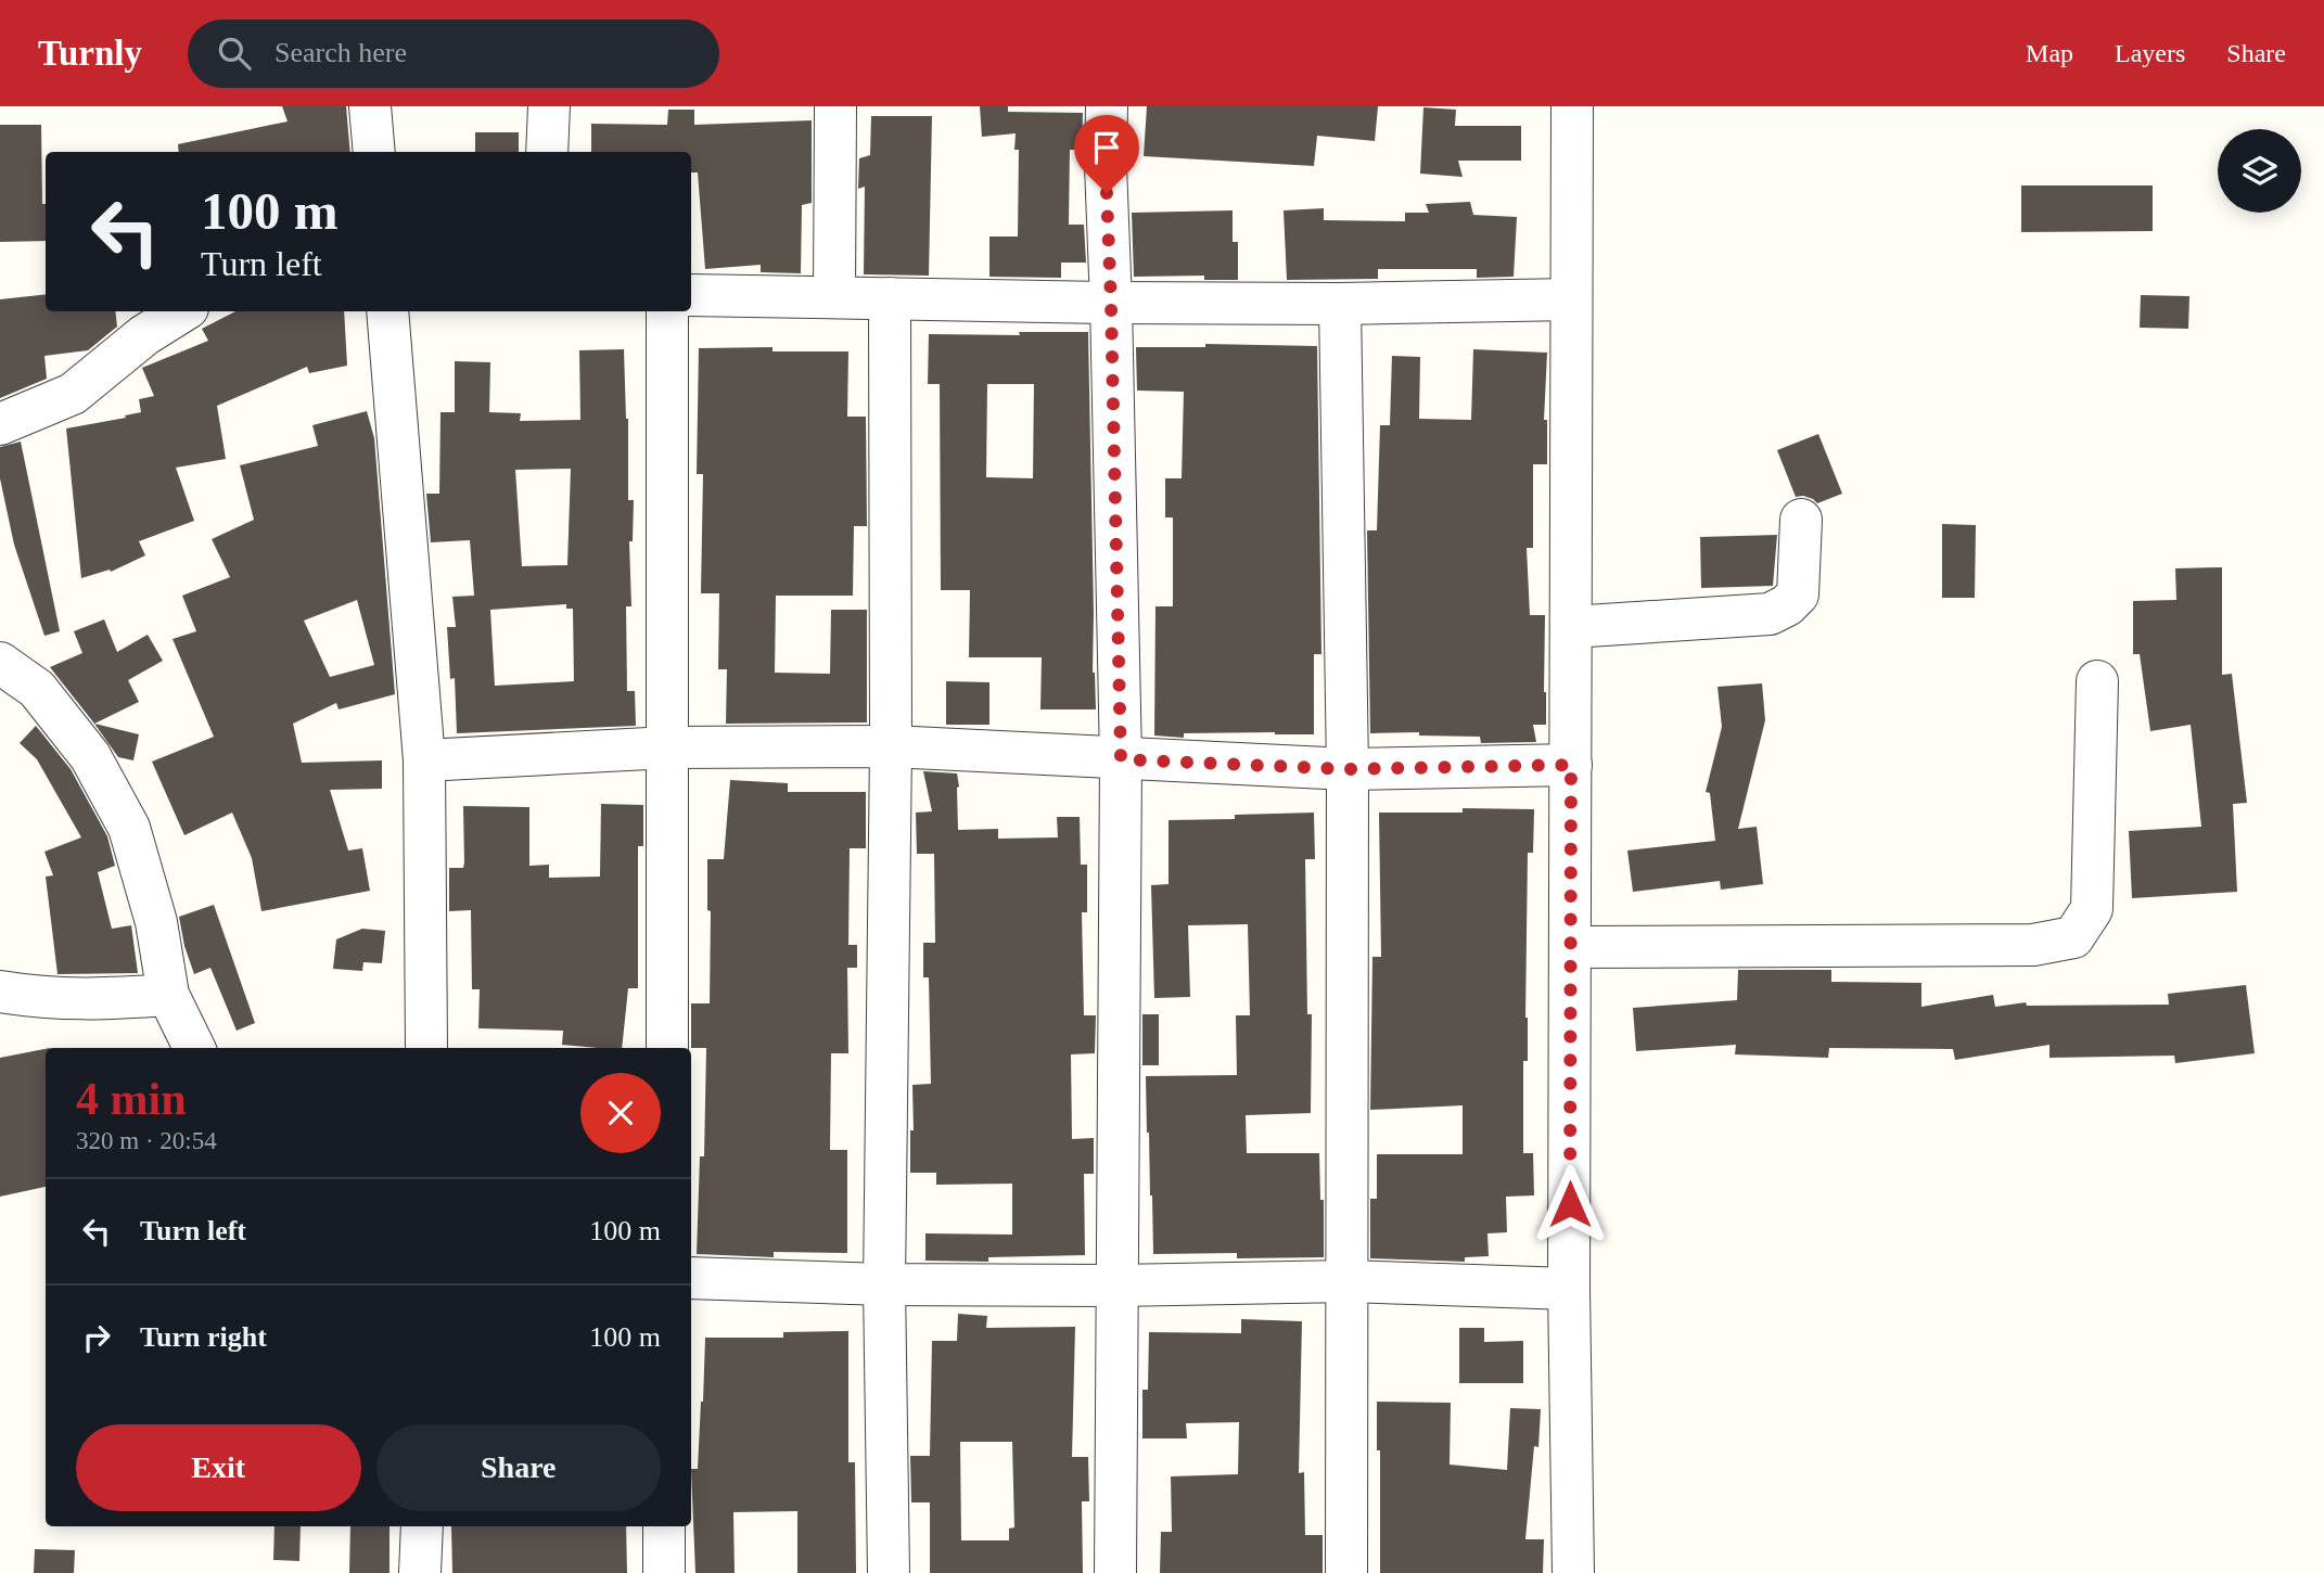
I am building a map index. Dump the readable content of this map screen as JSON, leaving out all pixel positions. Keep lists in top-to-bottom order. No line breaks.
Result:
{"page":{"header":"Turnly","search":"Search here","nav":["Map","Layers","Share"],"turn":["100 m","Turn left"],"heading":["4 min","320 m · 20:54"],"list":[{"name":"Turn left","value":"100 m"},{"name":"Turn right","value":"100 m"}],"buttons":["Exit","Share"]}}
